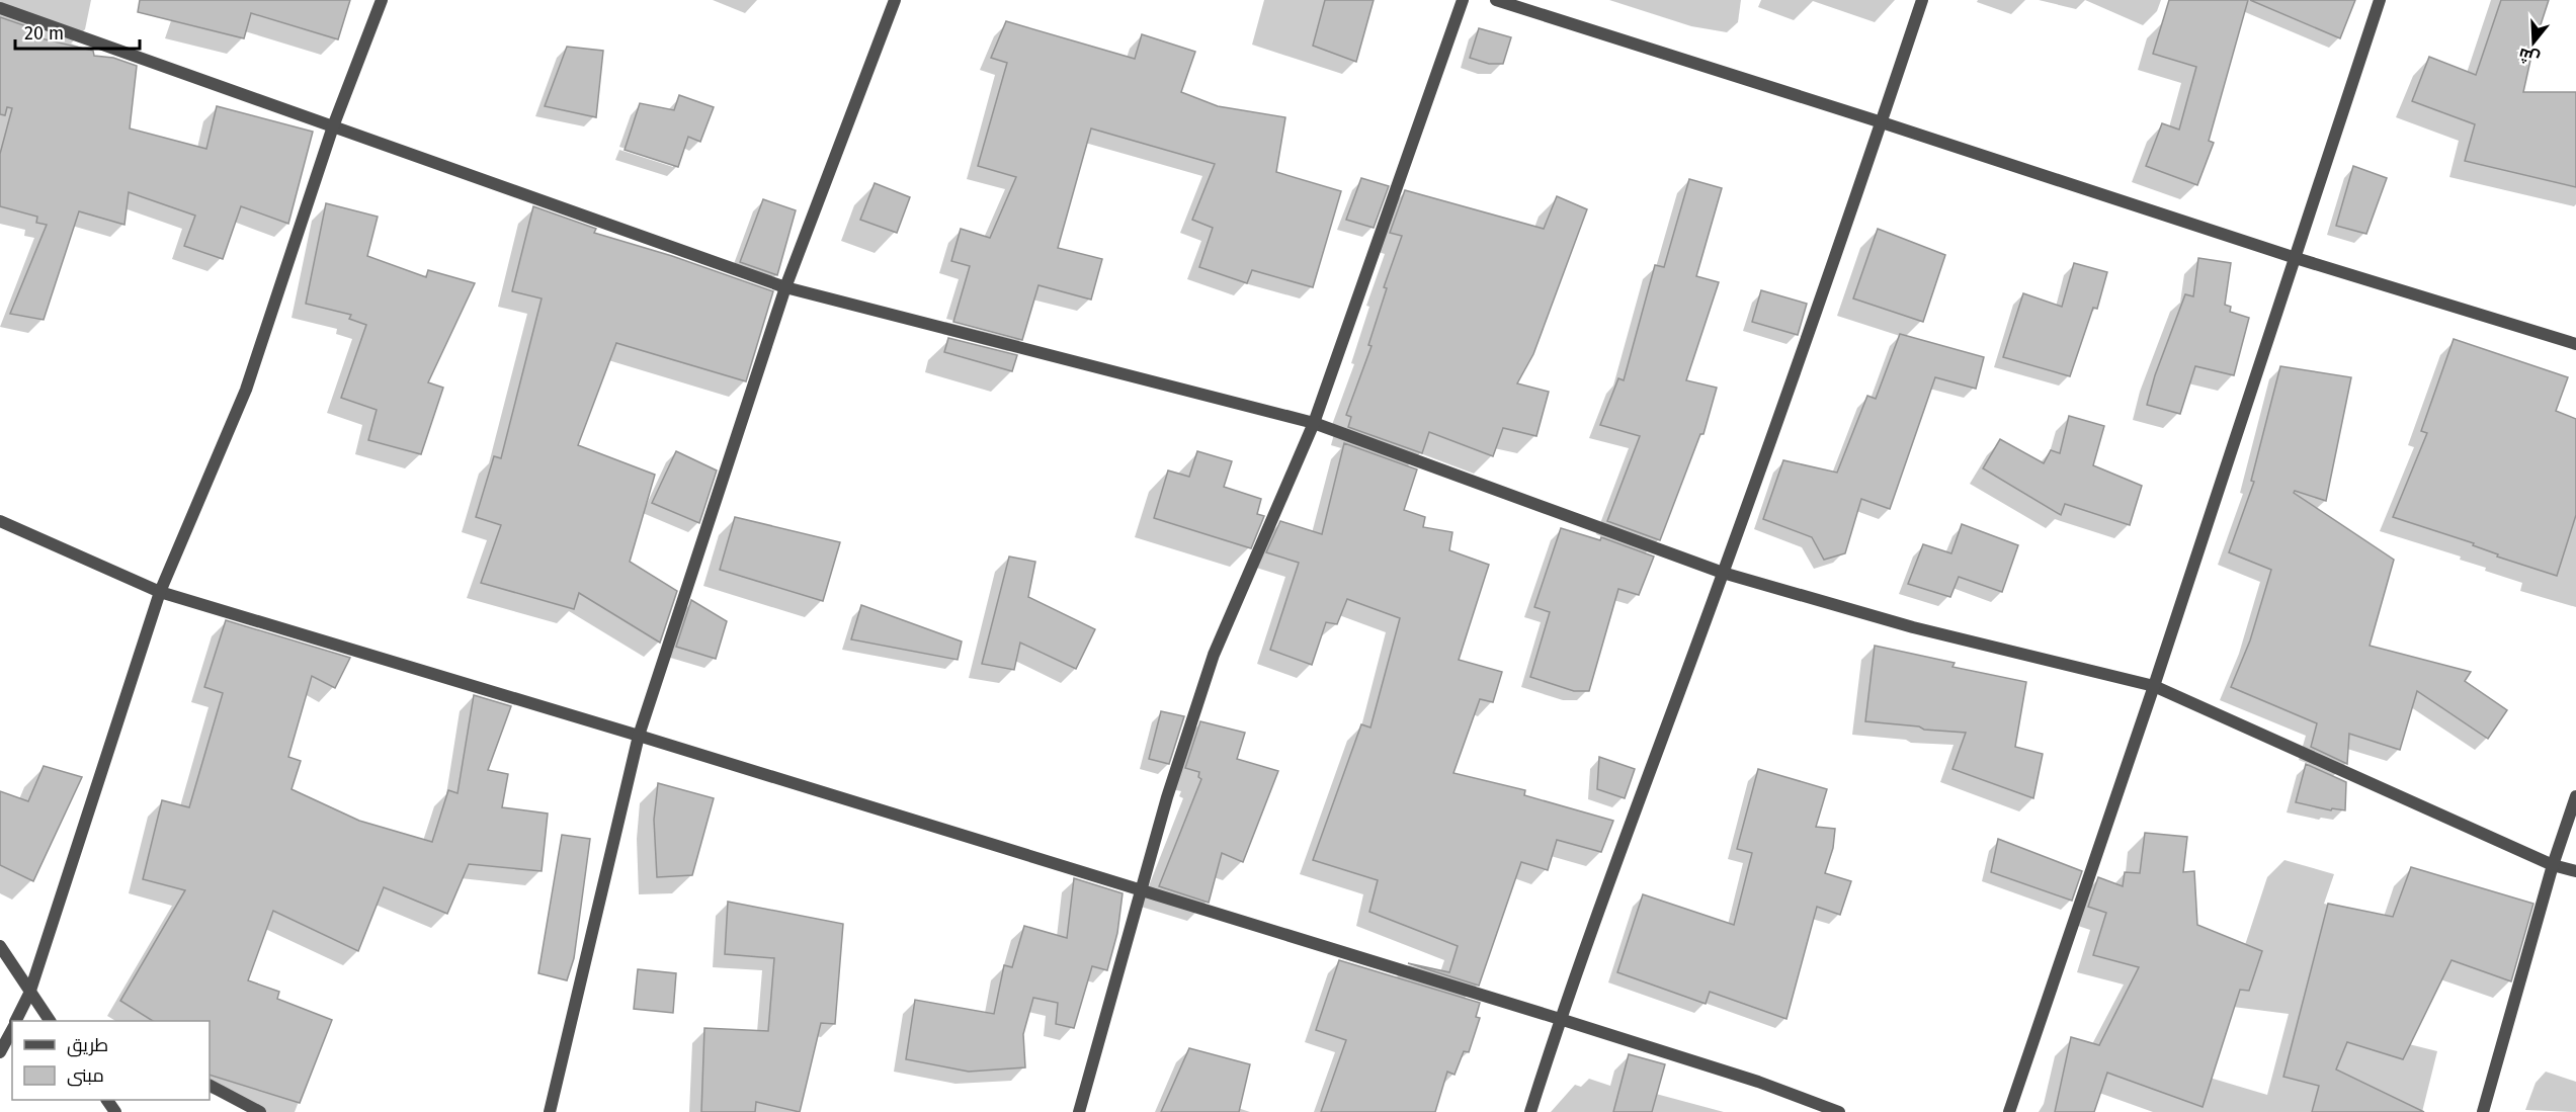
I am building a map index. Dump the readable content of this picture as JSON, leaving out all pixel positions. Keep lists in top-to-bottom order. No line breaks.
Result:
{"legend":["طريق","مبنى"],"scale_bar":"20 m","north":"bottom"}
